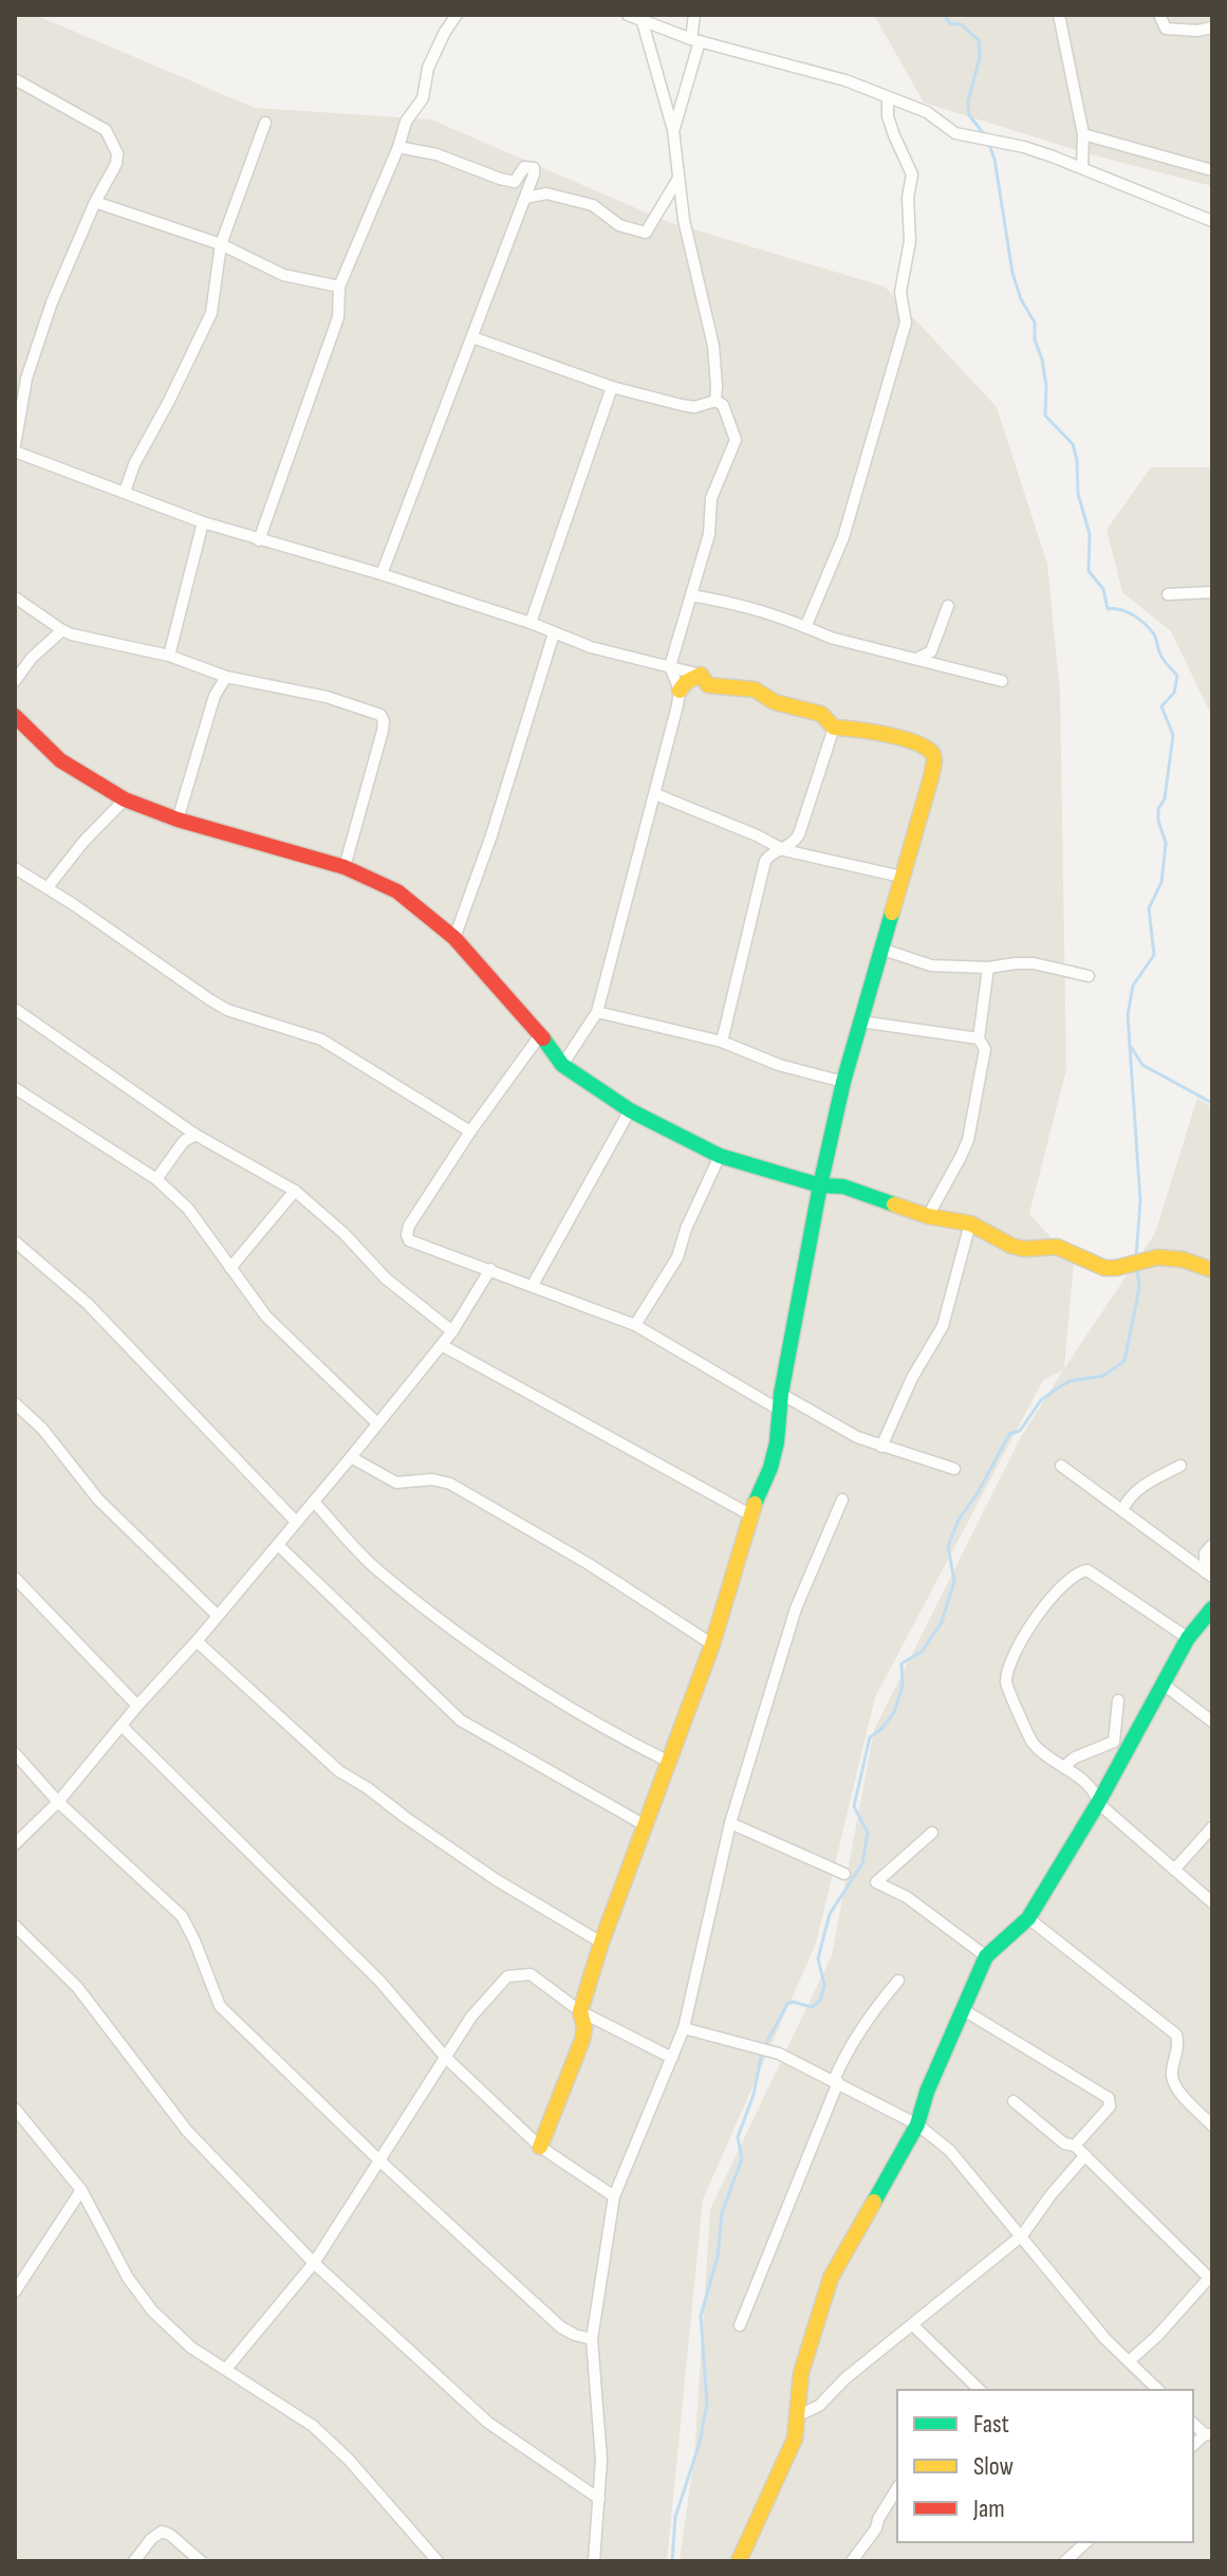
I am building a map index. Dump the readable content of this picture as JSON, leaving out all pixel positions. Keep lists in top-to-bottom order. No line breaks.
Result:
{"legend":["Fast","Slow","Jam"]}
